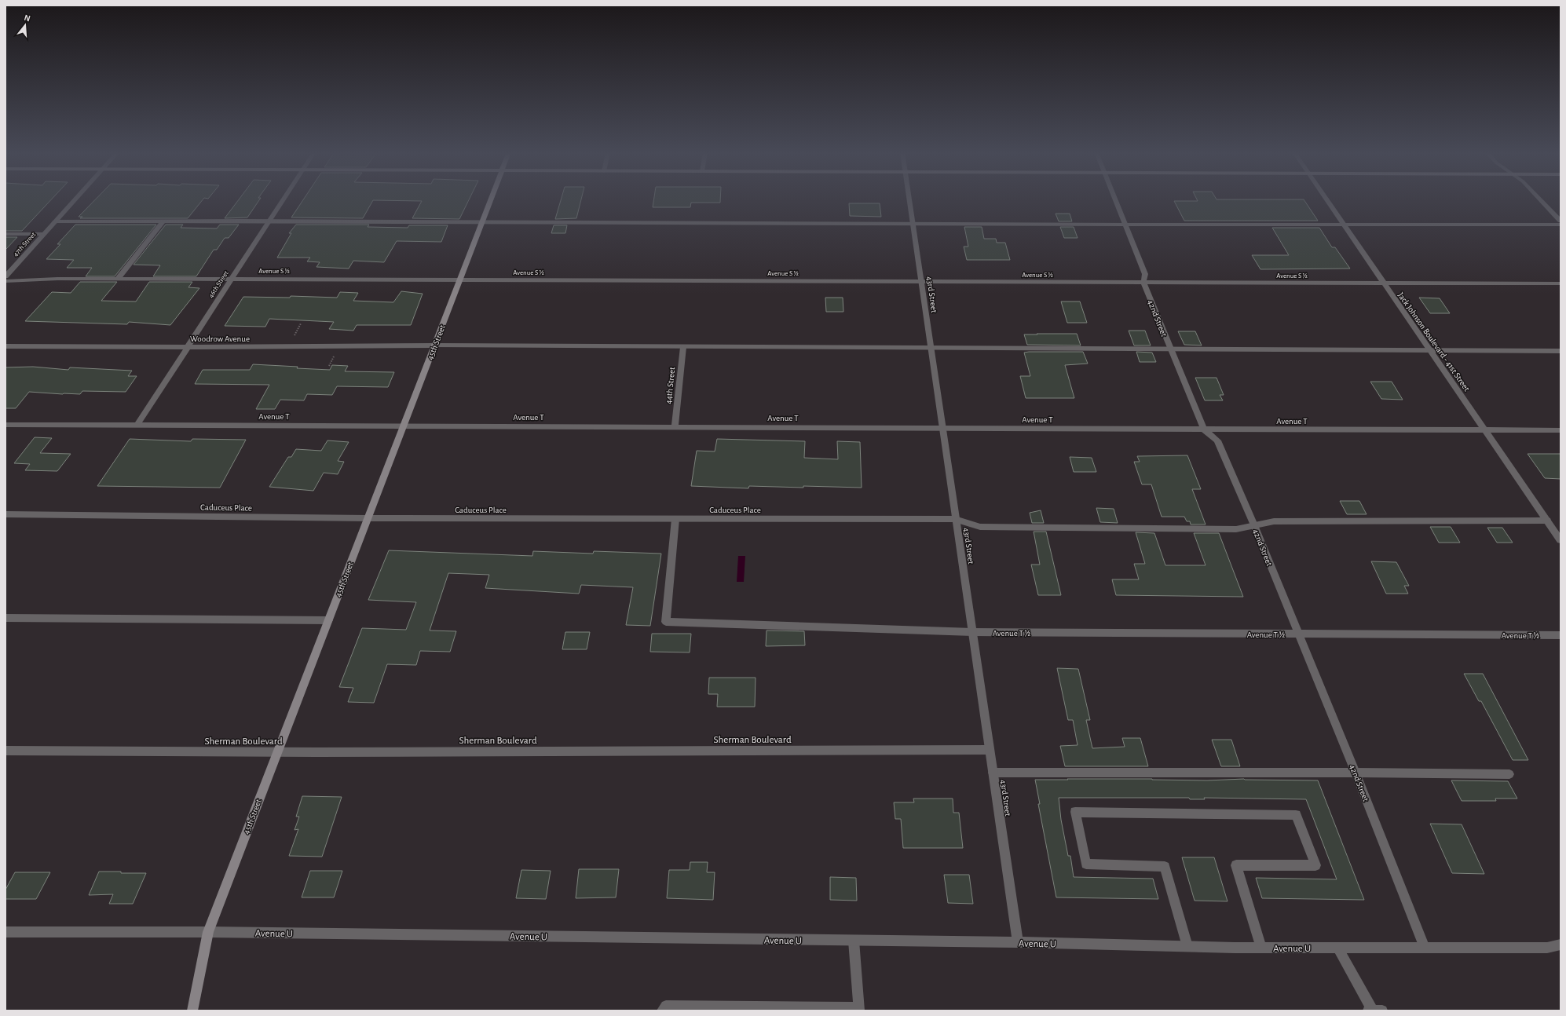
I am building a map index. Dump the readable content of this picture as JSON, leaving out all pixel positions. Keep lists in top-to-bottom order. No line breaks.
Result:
{"streets":{"main road":["45th Street"],"street":["47th Street","Avenue S ½","46th Street","43rd Street","42nd Street","Woodrow Avenue","Jack Johnson Boulevard - 41st Street","44th Street","Avenue T","Caduceus Place","Avenue T ½","Sherman Boulevard","Avenue U"]},"crossings":[["Avenue S ½","46th Street"],["Avenue S ½","43rd Street"],["Avenue S ½","42nd Street"],["Avenue S ½","Jack Johnson Boulevard - 41st Street"],["Avenue S ½","45th Street"],["46th Street","Woodrow Avenue"],["46th Street","Avenue T"],["43rd Street","Woodrow Avenue"],["43rd Street","Avenue T"],["43rd Street","Caduceus Place"],["43rd Street","Avenue T ½"],["43rd Street","Sherman Boulevard"],["43rd Street","Avenue U"],["42nd Street","Woodrow Avenue"],["42nd Street","Avenue T"],["42nd Street","Caduceus Place"],["42nd Street","Avenue T ½"],["42nd Street","Avenue U"],["Woodrow Avenue","Jack Johnson Boulevard - 41st Street"],["Woodrow Avenue","45th Street"],["Woodrow Avenue","44th Street"],["Jack Johnson Boulevard - 41st Street","Avenue T"],["Jack Johnson Boulevard - 41st Street","Caduceus Place"],["45th Street","Avenue T"],["45th Street","Caduceus Place"],["45th Street","Sherman Boulevard"],["45th Street","Avenue U"],["44th Street","Avenue T"],["Caduceus Place","Avenue T ½"]],"north":"top"}
